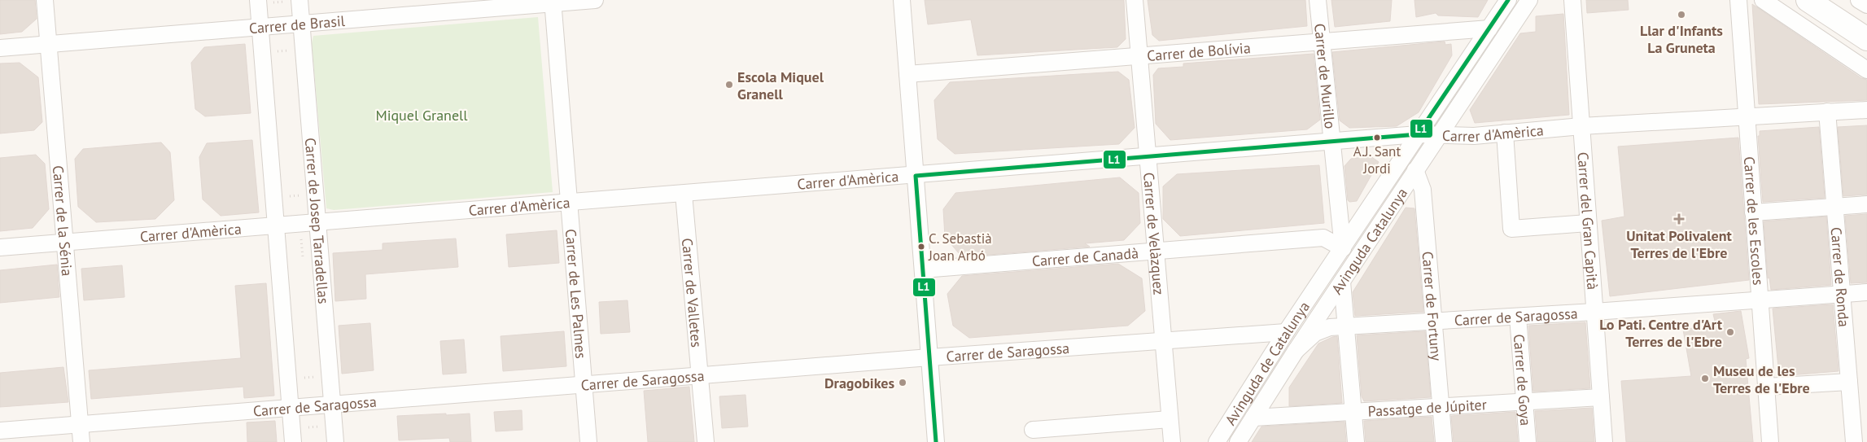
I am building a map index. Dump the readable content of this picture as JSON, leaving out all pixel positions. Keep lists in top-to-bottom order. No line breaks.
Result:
{"streets":{"street":["Carrer de Brasil","Carrer de Bolívia","Carrer de Murillo","Carrer d'Amèrica","Carrer de Josep Tarradellas","Carrer de la Sénia","Carrer del Gran Capità","Carrer de les Escoles","Carrer de Velàzquez","Avinguda Catalunya","Carrer de Canadà","Carrer de Ronda","Carrer de Les Palmes","Carrer de Valletes","Carrer de Fortuny","Carrer de Saragossa","Avinguda de Catalunya","Carrer de Goya","Passatge de Júpiter"]},"crossings":[["Carrer de Brasil","Carrer de Josep Tarradellas"],["Carrer de Brasil","Carrer de la Sénia"],["Carrer de Brasil","Carrer de Les Palmes"],["Carrer de Bolívia","Carrer de Murillo"],["Carrer de Bolívia","Carrer de Velàzquez"],["Carrer de Bolívia","Avinguda de Catalunya"],["Carrer de Murillo","Carrer d'Amèrica"],["Carrer de Murillo","Carrer de Canadà"],["Carrer de Murillo","Avinguda de Catalunya"],["Carrer d'Amèrica","Carrer de Josep Tarradellas"],["Carrer d'Amèrica","Carrer de la Sénia"],["Carrer d'Amèrica","Carrer del Gran Capità"],["Carrer d'Amèrica","Carrer de les Escoles"],["Carrer d'Amèrica","Carrer de Velàzquez"],["Carrer d'Amèrica","Avinguda Catalunya"],["Carrer d'Amèrica","Carrer de Ronda"],["Carrer d'Amèrica","Carrer de Les Palmes"],["Carrer d'Amèrica","Carrer de Valletes"],["Carrer d'Amèrica","Avinguda de Catalunya"],["Carrer de Josep Tarradellas","Carrer de Saragossa"],["Carrer de la Sénia","Carrer de Saragossa"],["Carrer del Gran Capità","Carrer de Saragossa"],["Carrer del Gran Capità","Passatge de Júpiter"],["Carrer de les Escoles","Carrer de Saragossa"],["Carrer de Velàzquez","Carrer de Canadà"],["Carrer de Velàzquez","Carrer de Saragossa"],["Avinguda Catalunya","Carrer de Fortuny"],["Avinguda Catalunya","Carrer de Saragossa"],["Avinguda Catalunya","Passatge de Júpiter"],["Carrer de Canadà","Avinguda de Catalunya"],["Carrer de Ronda","Carrer de Saragossa"],["Carrer de Les Palmes","Carrer de Saragossa"],["Carrer de Valletes","Carrer de Saragossa"],["Carrer de Fortuny","Carrer de Saragossa"],["Carrer de Fortuny","Passatge de Júpiter"],["Carrer de Saragossa","Avinguda de Catalunya"],["Carrer de Saragossa","Carrer de Goya"],["Carrer de Goya","Passatge de Júpiter"]],"parks":["Miquel Granell"],"places":{"other":["Llar d'Infants La Gruneta","Escola Miquel Granell","A.J. Sant Jordi","C. Sebastià Joan Arbó","Lo Pati. Centre d'Art Terres de l'Ebre","Museu de les Terres de l'Ebre","Dragobikes"],"health":["Unitat Polivalent Terres de l'Ebre"]},"lines":["transit line L1"]}
